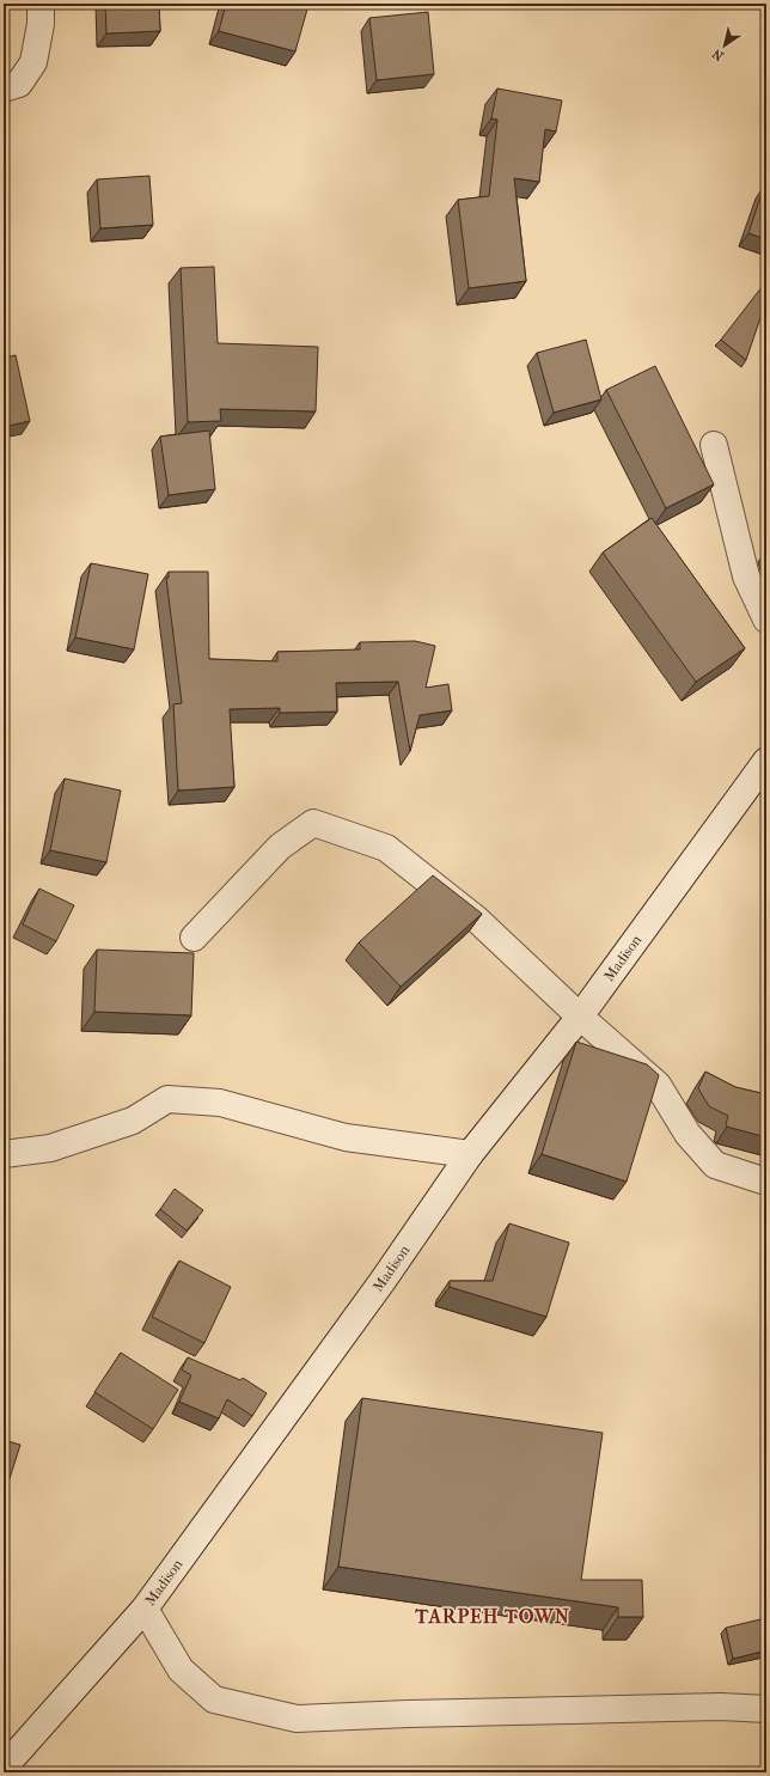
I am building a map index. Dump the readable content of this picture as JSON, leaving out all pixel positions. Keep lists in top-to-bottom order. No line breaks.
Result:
{"streets":{"street":["Madison"]},"districts":["TARPEH TOWN"],"north":"bottom left"}
